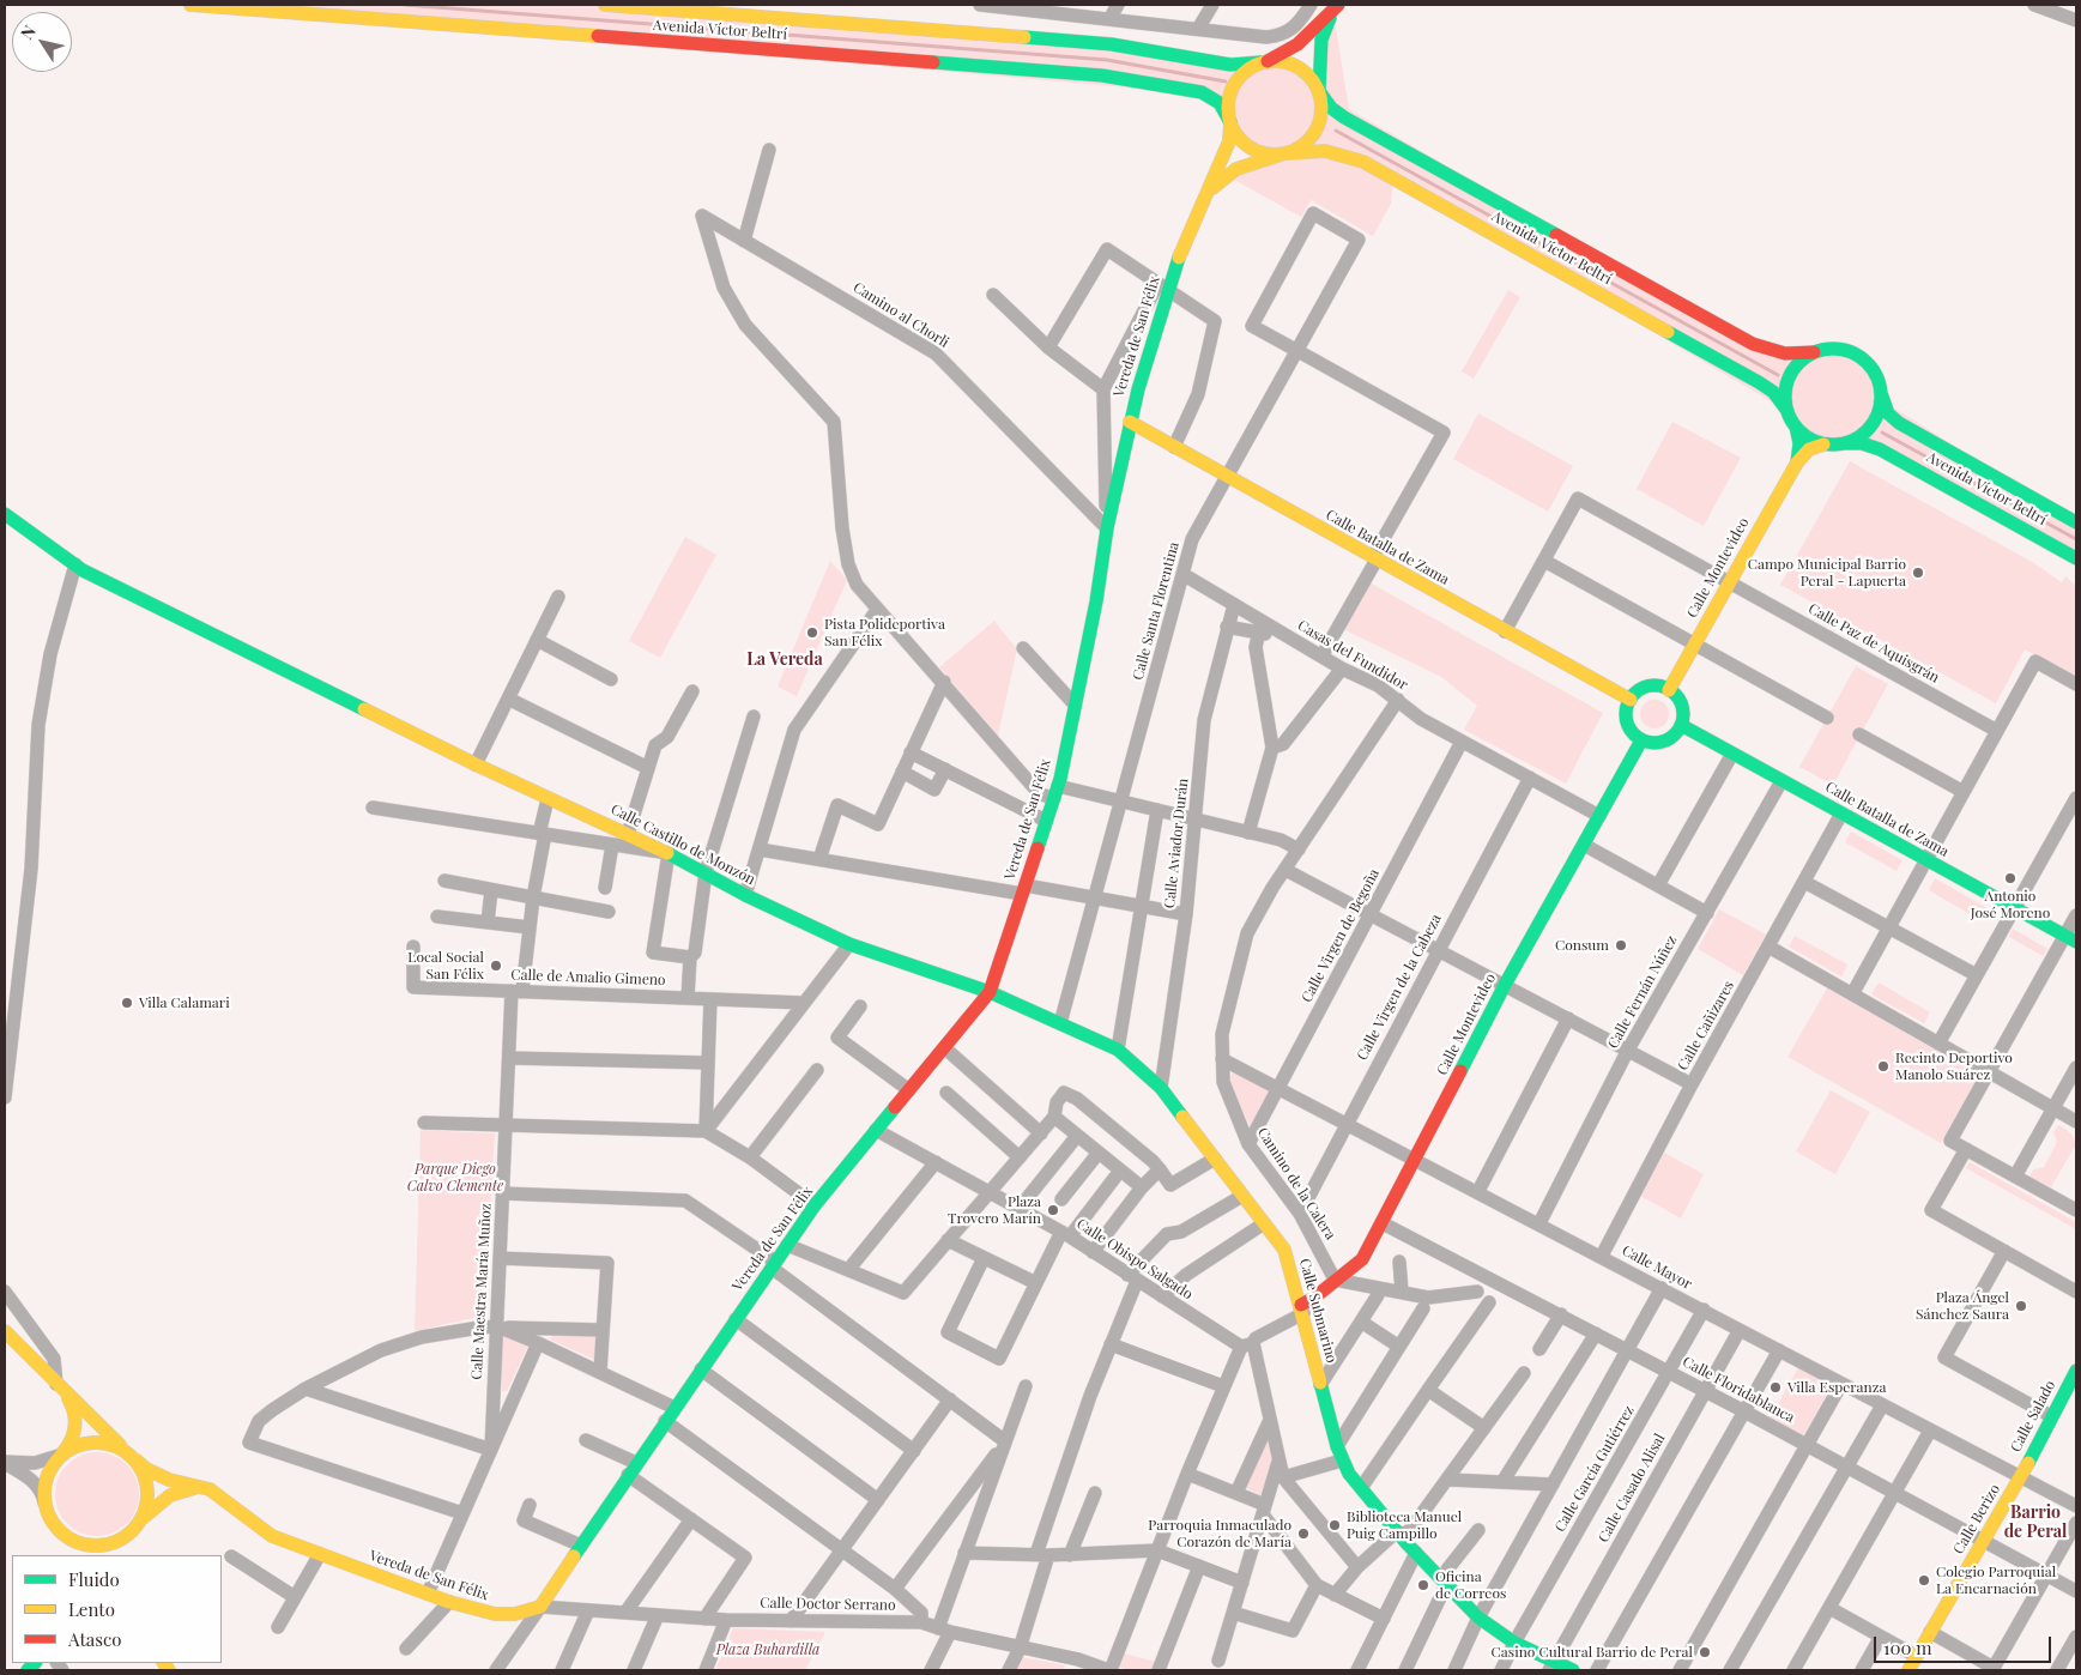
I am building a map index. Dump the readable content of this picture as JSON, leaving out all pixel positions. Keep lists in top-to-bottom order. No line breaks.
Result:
{"streets":{"main road":["Avenida Víctor Beltrí","Vereda de San Félix","Calle Batalla de Zama","Calle Montevideo","Calle Castillo de Monzón","Calle Submarino","Calle Salado","Calle Berizo"],"street":["Camino al Chorli","Calle Santa Florentina","Calle Paz de Aquisgrán","Casas del Fundidor","Calle Aviador Durán","Calle Virgen de Begoña","Calle de Amalio Gimeno","Calle Virgen de la Cabeza","Calle Fernán Núñez","Calle Cañizares","Camino de la Calera","Calle Obispo Salgado","Calle Mayor","Calle Maestra María Muñoz","Calle Floridablanca","Calle García Gutiérrez","Calle Casado Alisal","Calle Doctor Serrano"]},"crossings":[["Avenida Víctor Beltrí","Vereda de San Félix"],["Avenida Víctor Beltrí","Calle Montevideo"],["Camino al Chorli","Vereda de San Félix"],["Vereda de San Félix","Calle Batalla de Zama"],["Vereda de San Félix","Calle Castillo de Monzón"],["Vereda de San Félix","Calle Obispo Salgado"],["Vereda de San Félix","Calle Maestra María Muñoz"],["Vereda de San Félix","Calle Submarino"],["Vereda de San Félix","Calle Doctor Serrano"],["Calle Batalla de Zama","Calle Montevideo"],["Calle Batalla de Zama","Calle Santa Florentina"],["Calle Batalla de Zama","Calle Fernán Núñez"],["Calle Batalla de Zama","Calle Cañizares"],["Calle Montevideo","Calle Paz de Aquisgrán"],["Calle Montevideo","Casas del Fundidor"],["Calle Montevideo","Camino de la Calera"],["Calle Montevideo","Calle Mayor"],["Calle Montevideo","Calle Submarino"],["Calle Montevideo","Calle Floridablanca"],["Calle Santa Florentina","Casas del Fundidor"],["Calle Santa Florentina","Calle Submarino"],["Casas del Fundidor","Calle Aviador Durán"],["Casas del Fundidor","Calle Virgen de Begoña"],["Casas del Fundidor","Calle Virgen de la Cabeza"],["Casas del Fundidor","Camino de la Calera"],["Calle Aviador Durán","Calle Submarino"],["Calle Castillo de Monzón","Calle Maestra María Muñoz"],["Calle Castillo de Monzón","Calle Submarino"],["Calle Virgen de Begoña","Camino de la Calera"],["Calle Virgen de Begoña","Calle Mayor"],["Calle de Amalio Gimeno","Calle Maestra María Muñoz"],["Calle Virgen de la Cabeza","Camino de la Calera"],["Calle Virgen de la Cabeza","Calle Mayor"],["Calle Fernán Núñez","Calle Mayor"],["Calle Cañizares","Calle Mayor"],["Camino de la Calera","Calle Mayor"],["Calle Mayor","Calle Salado"],["Calle Mayor","Calle García Gutiérrez"],["Calle Mayor","Calle Casado Alisal"],["Calle Mayor","Calle Berizo"],["Calle Submarino","Calle García Gutiérrez"],["Calle Submarino","Calle Casado Alisal"],["Calle Floridablanca","Calle García Gutiérrez"],["Calle Floridablanca","Calle Casado Alisal"],["Calle Floridablanca","Calle Berizo"],["Calle Salado","Calle Berizo"]],"districts":["La Vereda","Barrio de Peral"],"parks":["Parque Diego Calvo Clemente","Plaza Buhardilla"],"places":["Campo Municipal Barrio Peral - Lapuerta","Pista Polideportiva San Félix","Antonio José Moreno","Consum","Local Social San Félix","Villa Calamari","Recinto Deportivo Manolo Suárez","Plaza Trovero Marín","Plaza Ángel Sánchez Saura","Villa Esperanza","Biblioteca Manuel Puig Campillo","Parroquia Inmaculado Corazón de María","Colegio Parroquial La Encarnación","Oficina de Correos","Casino Cultural Barrio de Peral"],"legend":["Fluido","Lento","Atasco"],"scale_bar":"100 m","north":"top left"}
